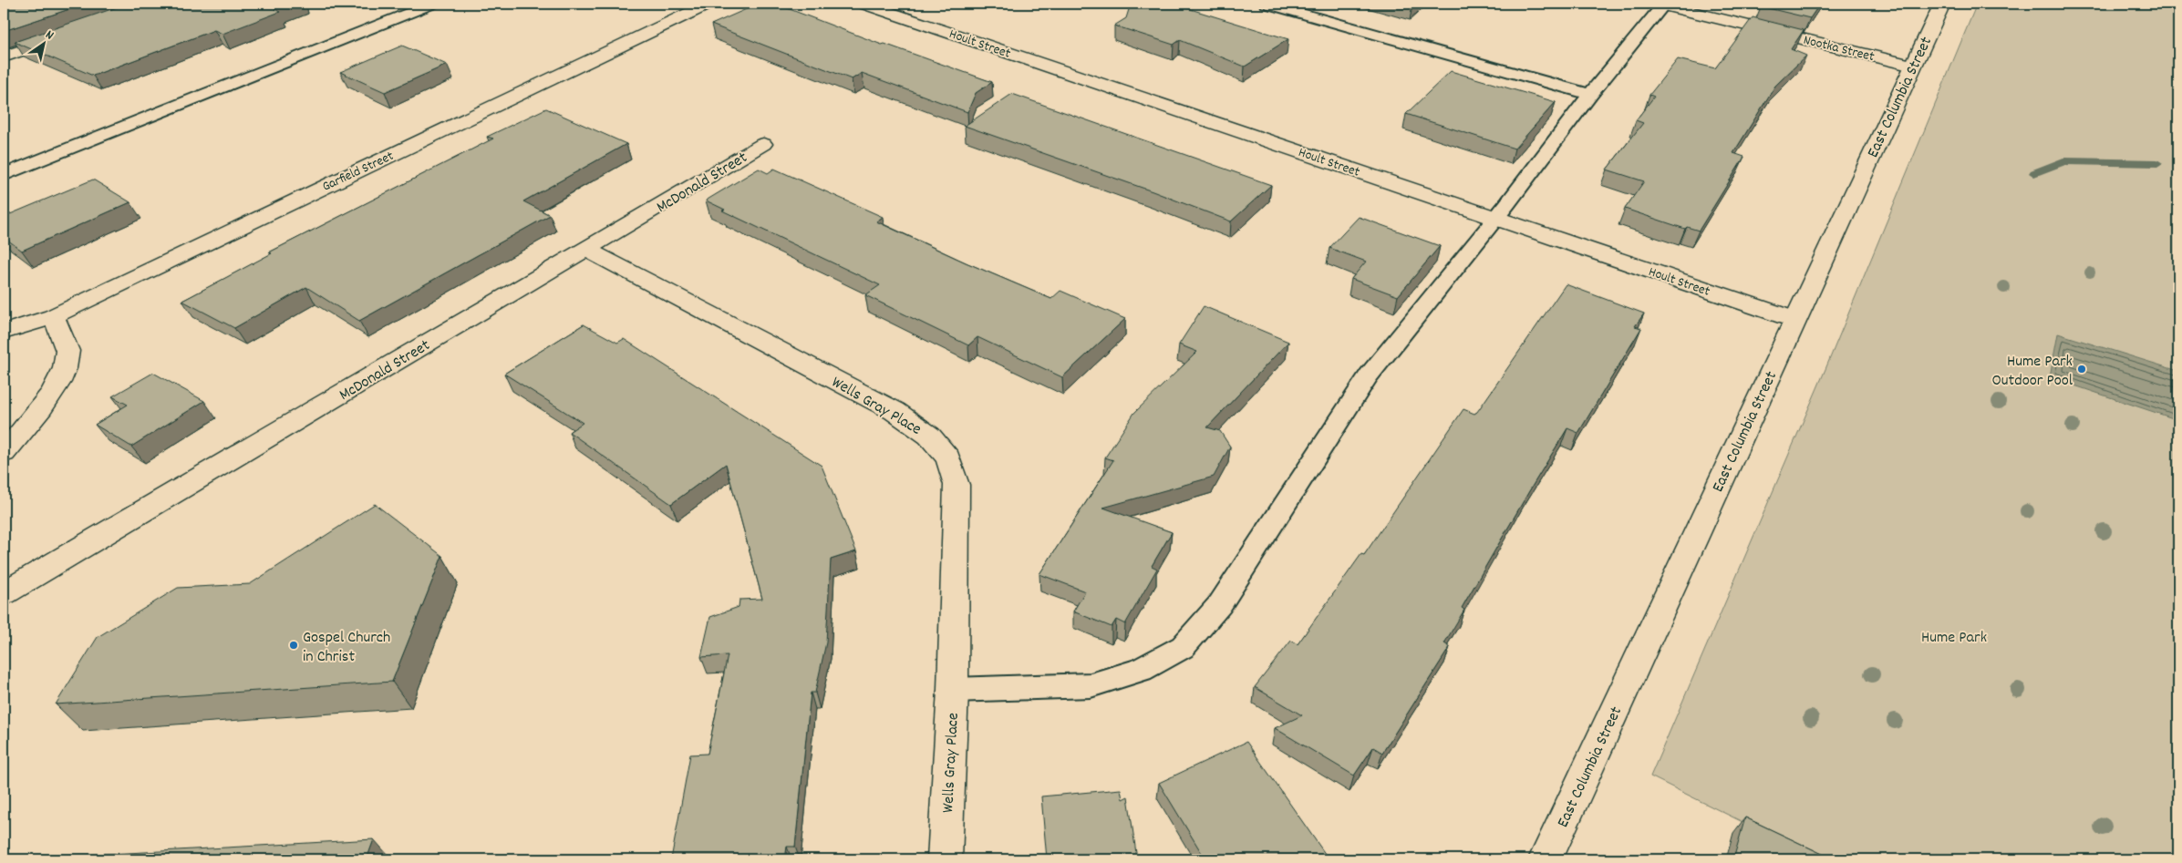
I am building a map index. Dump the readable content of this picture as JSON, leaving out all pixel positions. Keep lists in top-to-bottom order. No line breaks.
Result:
{"streets":{"street":["Hoult Street","Nootka Street","East Columbia Street","Garfield Street","McDonald Street","Wells Gray Place"]},"crossings":[["Hoult Street","East Columbia Street"],["Nootka Street","East Columbia Street"],["McDonald Street","Wells Gray Place"]],"parks":["Hume Park"],"places":["Hume Park Outdoor Pool","Gospel Church in Christ"],"north":"top right"}
